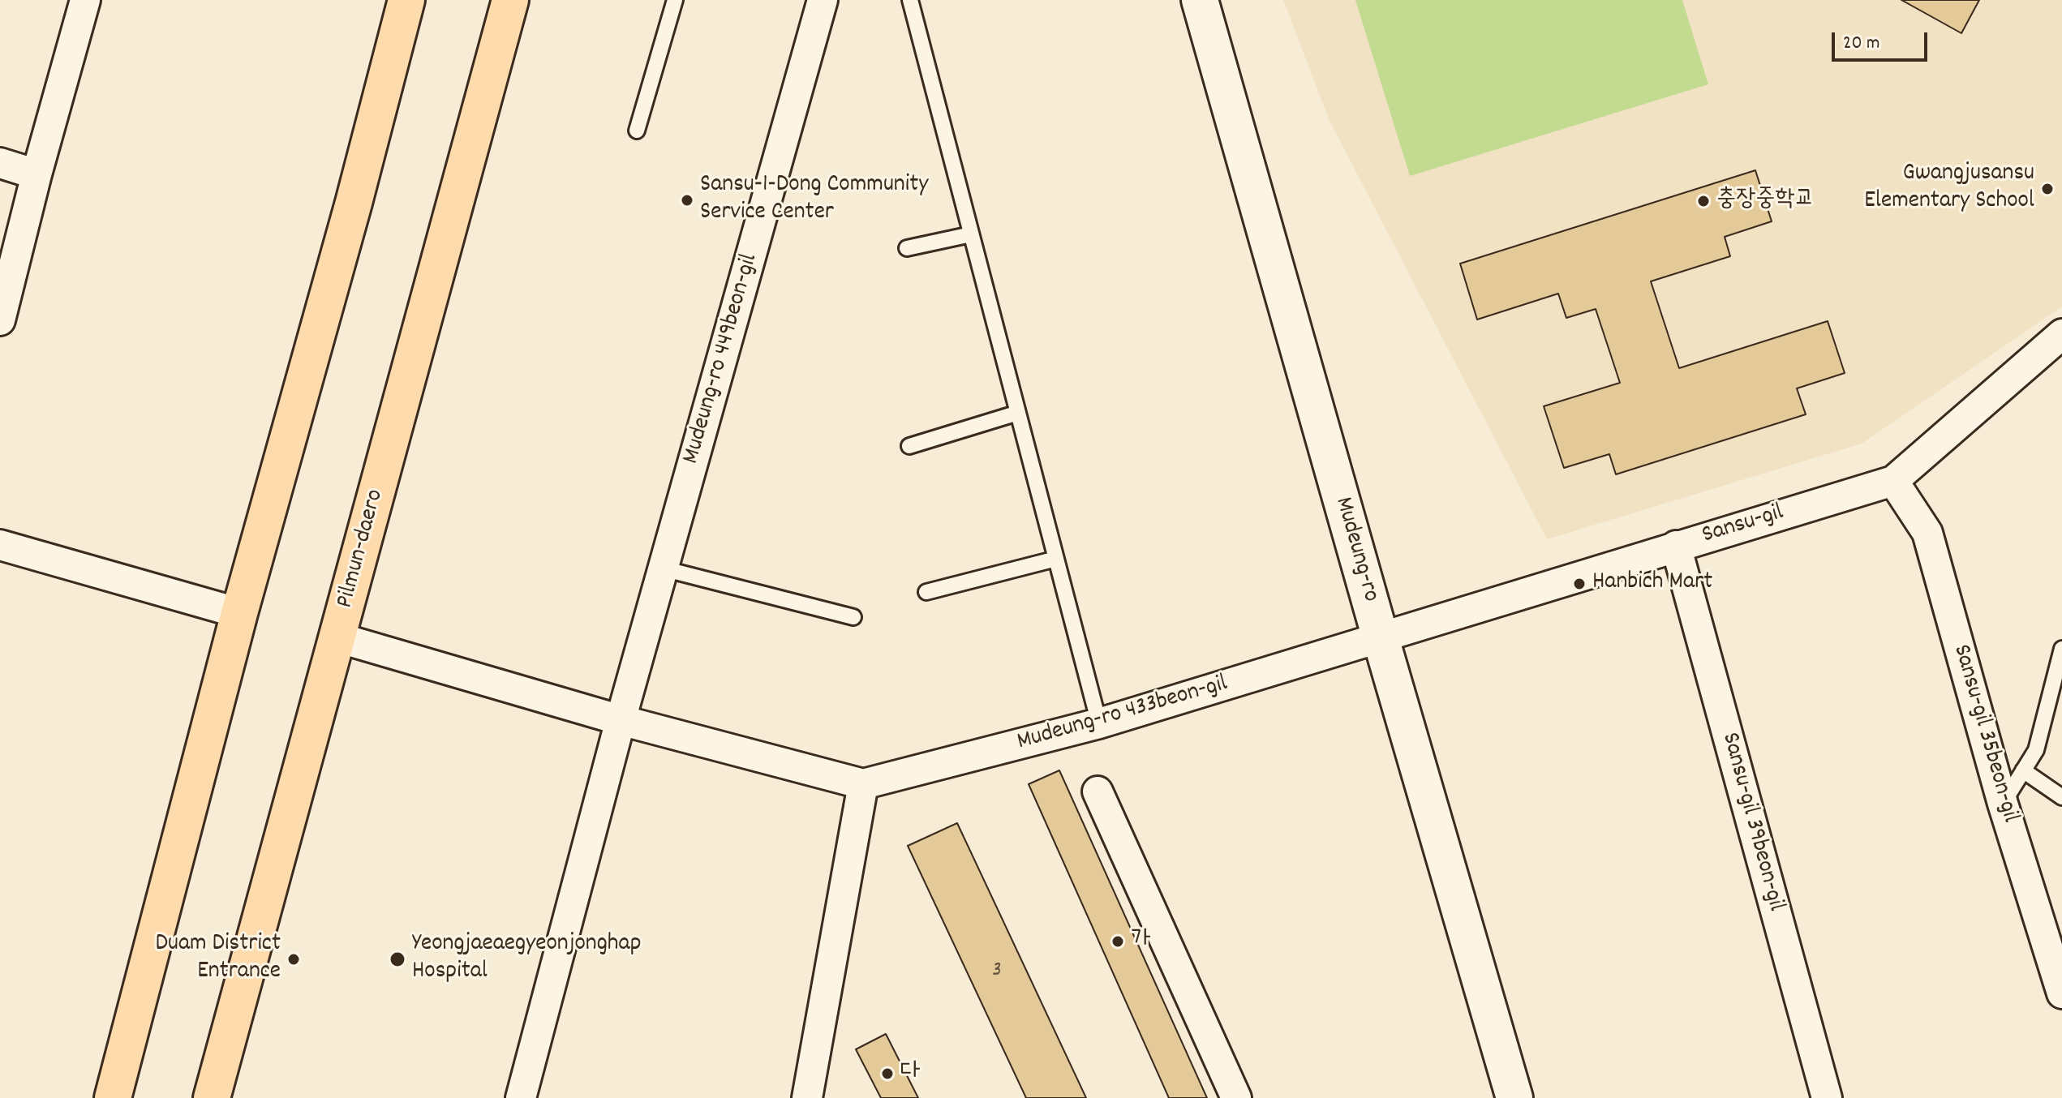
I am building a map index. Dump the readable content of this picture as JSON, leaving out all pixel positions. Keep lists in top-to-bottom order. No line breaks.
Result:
{"streets":{"main road":["Pilmun-daero"],"street":["Mudeung-ro 449beon-gil","Sansu-gil","Mudeung-ro","Mudeung-ro 433beon-gil","Sansu-gil 35beon-gil","Sansu-gil 39beon-gil"]},"crossings":[["Mudeung-ro 449beon-gil","Mudeung-ro 433beon-gil"],["Sansu-gil","Mudeung-ro"],["Sansu-gil","Mudeung-ro 433beon-gil"],["Sansu-gil","Sansu-gil 35beon-gil"],["Sansu-gil","Sansu-gil 39beon-gil"],["Mudeung-ro","Mudeung-ro 433beon-gil"]],"places":["Gwangjusansu Elementary School","Sansu-1-Dong Community Service Center","충장중학교","Hanbich Mart","가","Duam District Entrance","Yeongjaeaegyeonjonghap Hospital","다"],"house_numbers":["3"],"scale_bar":"20 m"}
